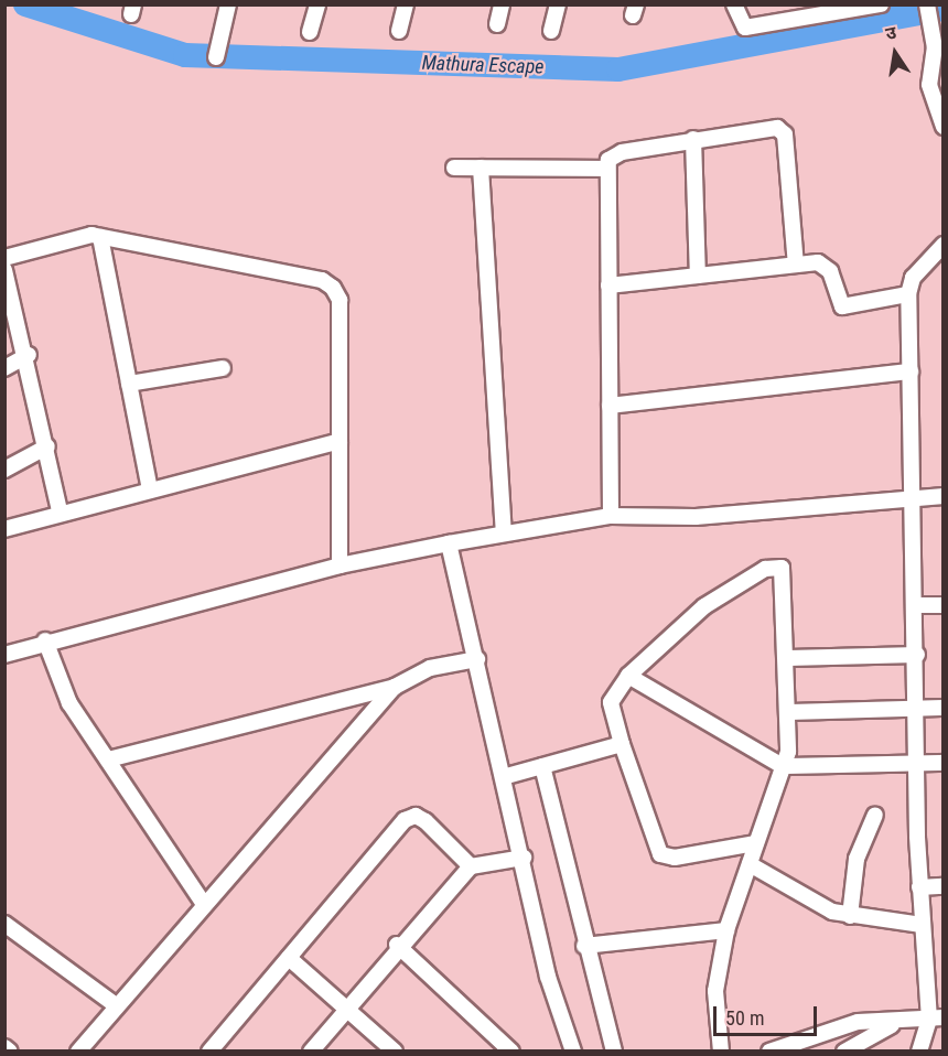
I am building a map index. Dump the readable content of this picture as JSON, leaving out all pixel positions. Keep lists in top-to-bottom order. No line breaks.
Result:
{"water":["Mathura Escape"],"scale_bar":"50 m","north":"top"}
